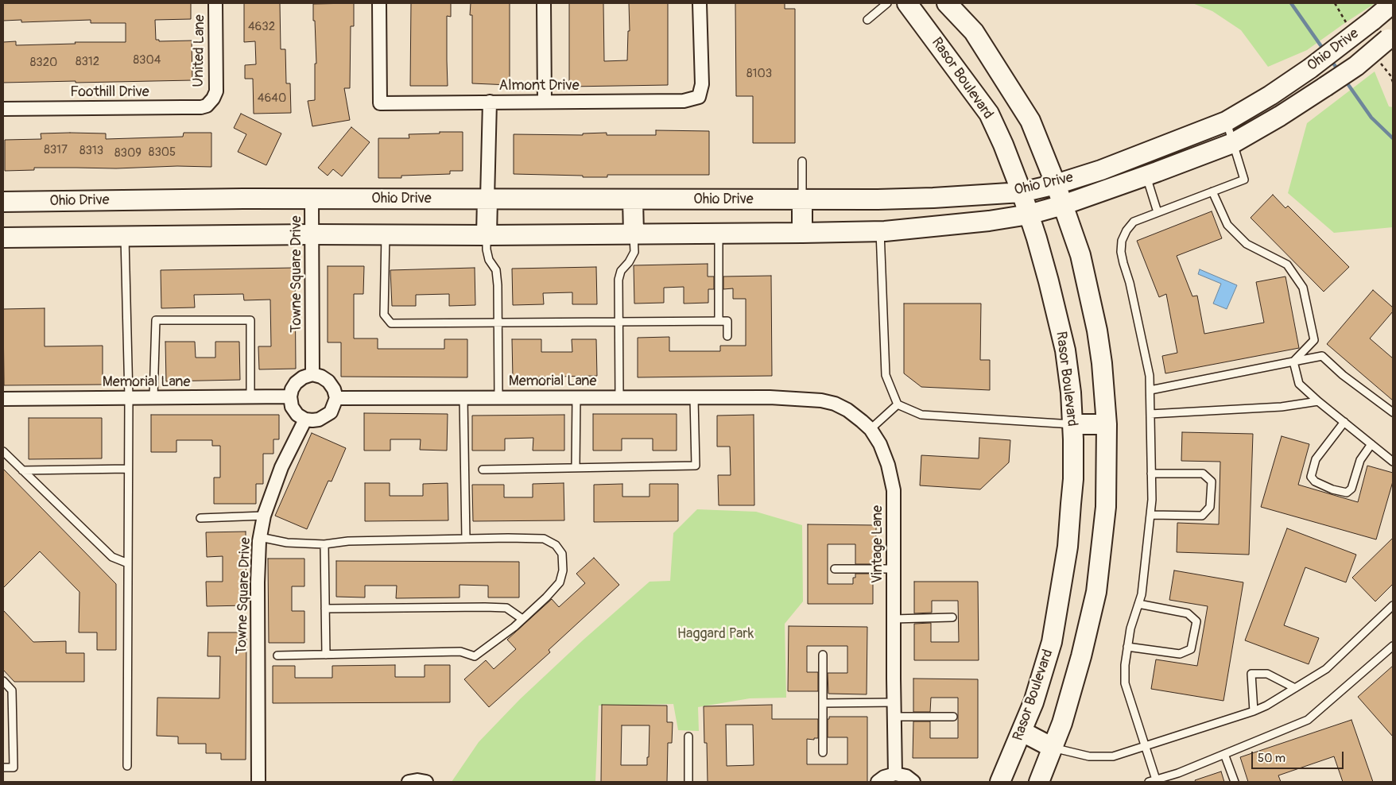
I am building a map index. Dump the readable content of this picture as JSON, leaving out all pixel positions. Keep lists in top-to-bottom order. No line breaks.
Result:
{"streets":{"main road":["Ohio Drive","Rasor Boulevard"],"street":["United Lane","Almont Drive","Foothill Drive","Towne Square Drive","Memorial Lane","Vintage Lane"]},"crossings":[["Ohio Drive","Rasor Boulevard"],["Ohio Drive","Towne Square Drive"],["United Lane","Foothill Drive"],["Towne Square Drive","Memorial Lane"],["Memorial Lane","Vintage Lane"]],"parks":["Haggard Park"],"house_numbers":["4632","8304","8312","8320","8103","4640","8317","8313","8305","8309"],"scale_bar":"50 m"}
